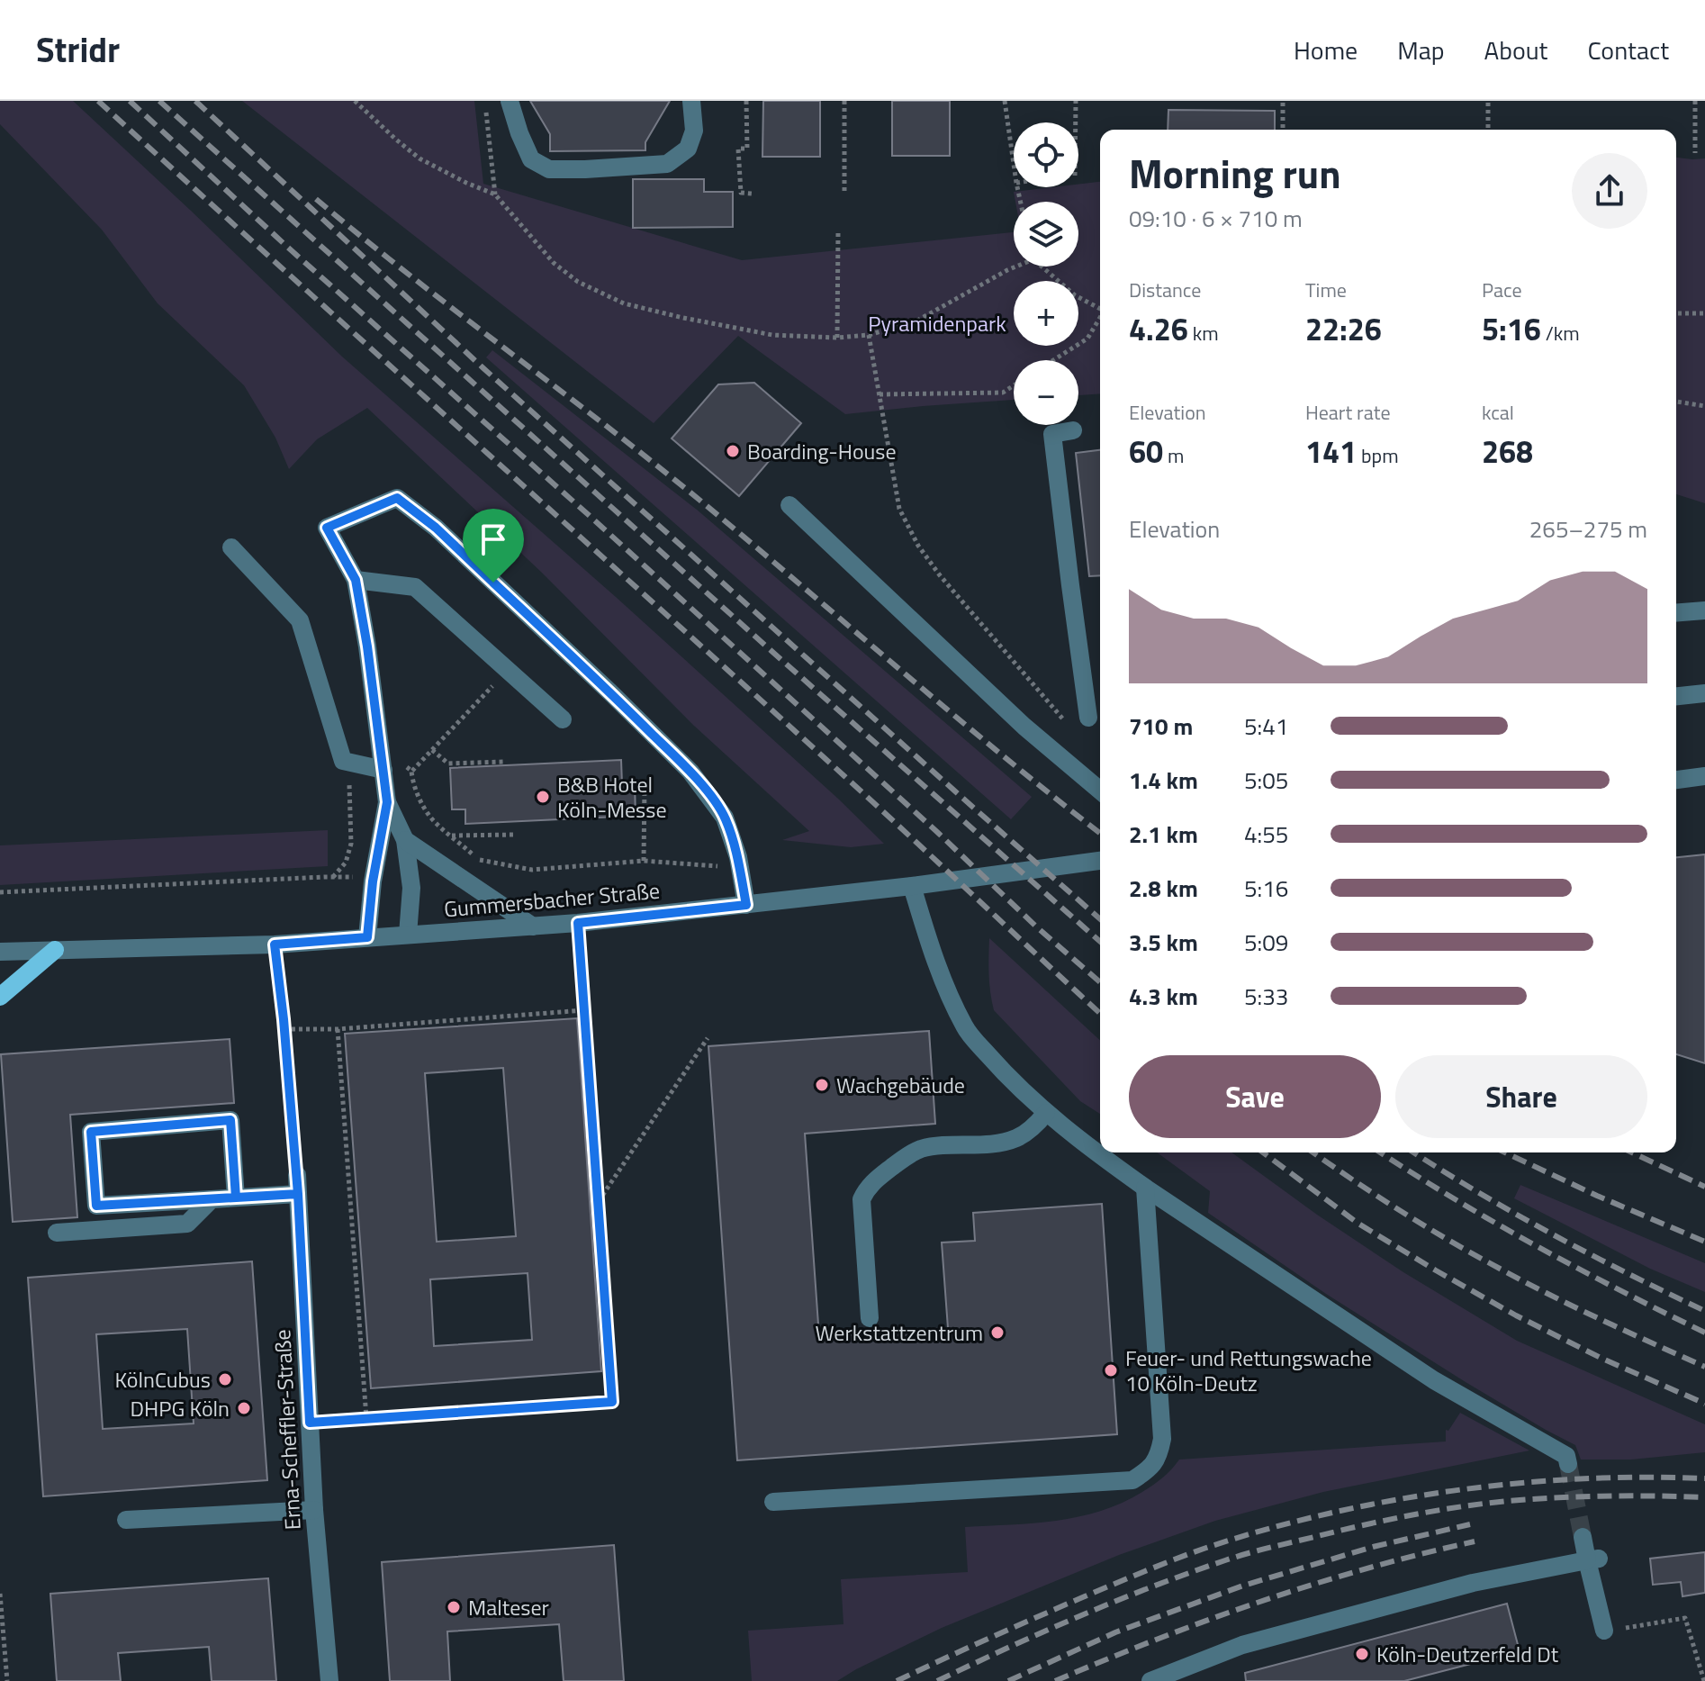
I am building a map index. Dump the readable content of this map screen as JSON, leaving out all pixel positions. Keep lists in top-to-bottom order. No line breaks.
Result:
{"streets":{"street":["Gummersbacher Straße","Erna-Scheffler-Straße"]},"parks":["Pyramidenpark"],"places":["Boarding-House","B&B Hotel Köln-Messe","Wachgebäude","Werkstattzentrum","Feuer- und Rettungswache 10 Köln-Deutz","KölnCubus","DHPG Köln","Malteser","Köln-Deutzerfeld Dt"],"page":{"header":"Stridr","nav":["Home","Map","About","Contact"],"map_buttons":["+","−"],"heading":["Morning run","09:10 · 6 × 710 m"],"stats":[["Distance","4.26 km"],["Time","22:26"],["Pace","5:16 /km"],["Elevation","60 m"],["Heart rate","141 bpm"],["kcal","268"]],"chart":["Elevation","265–275 m"],"list":[{"name":"710 m","note":"5:41"},{"name":"1.4 km","note":"5:05"},{"name":"2.1 km","note":"4:55"},{"name":"2.8 km","note":"5:16"},{"name":"3.5 km","note":"5:09"},{"name":"4.3 km","note":"5:33"}],"buttons":["Save","Share"]}}
